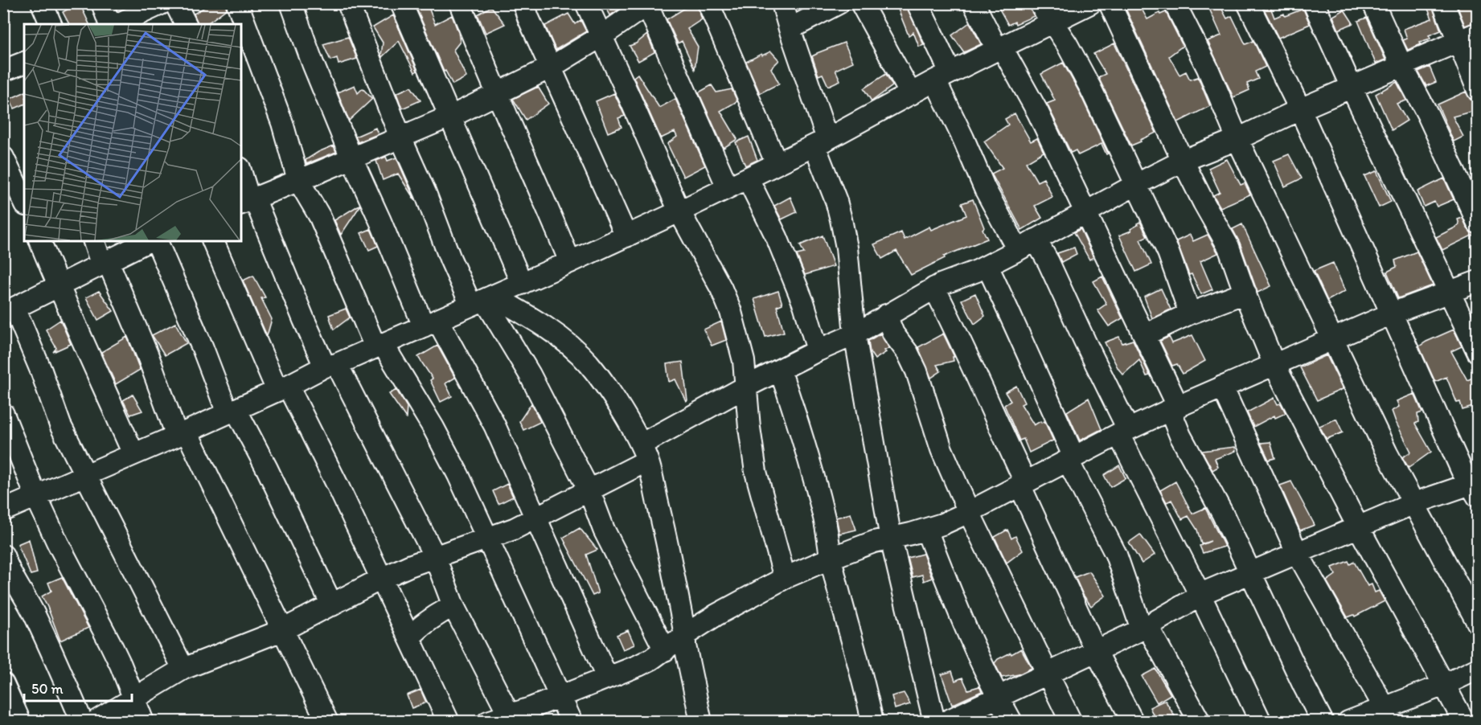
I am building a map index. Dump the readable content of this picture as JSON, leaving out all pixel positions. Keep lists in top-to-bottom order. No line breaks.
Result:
{"scale_bar":"50 m"}
